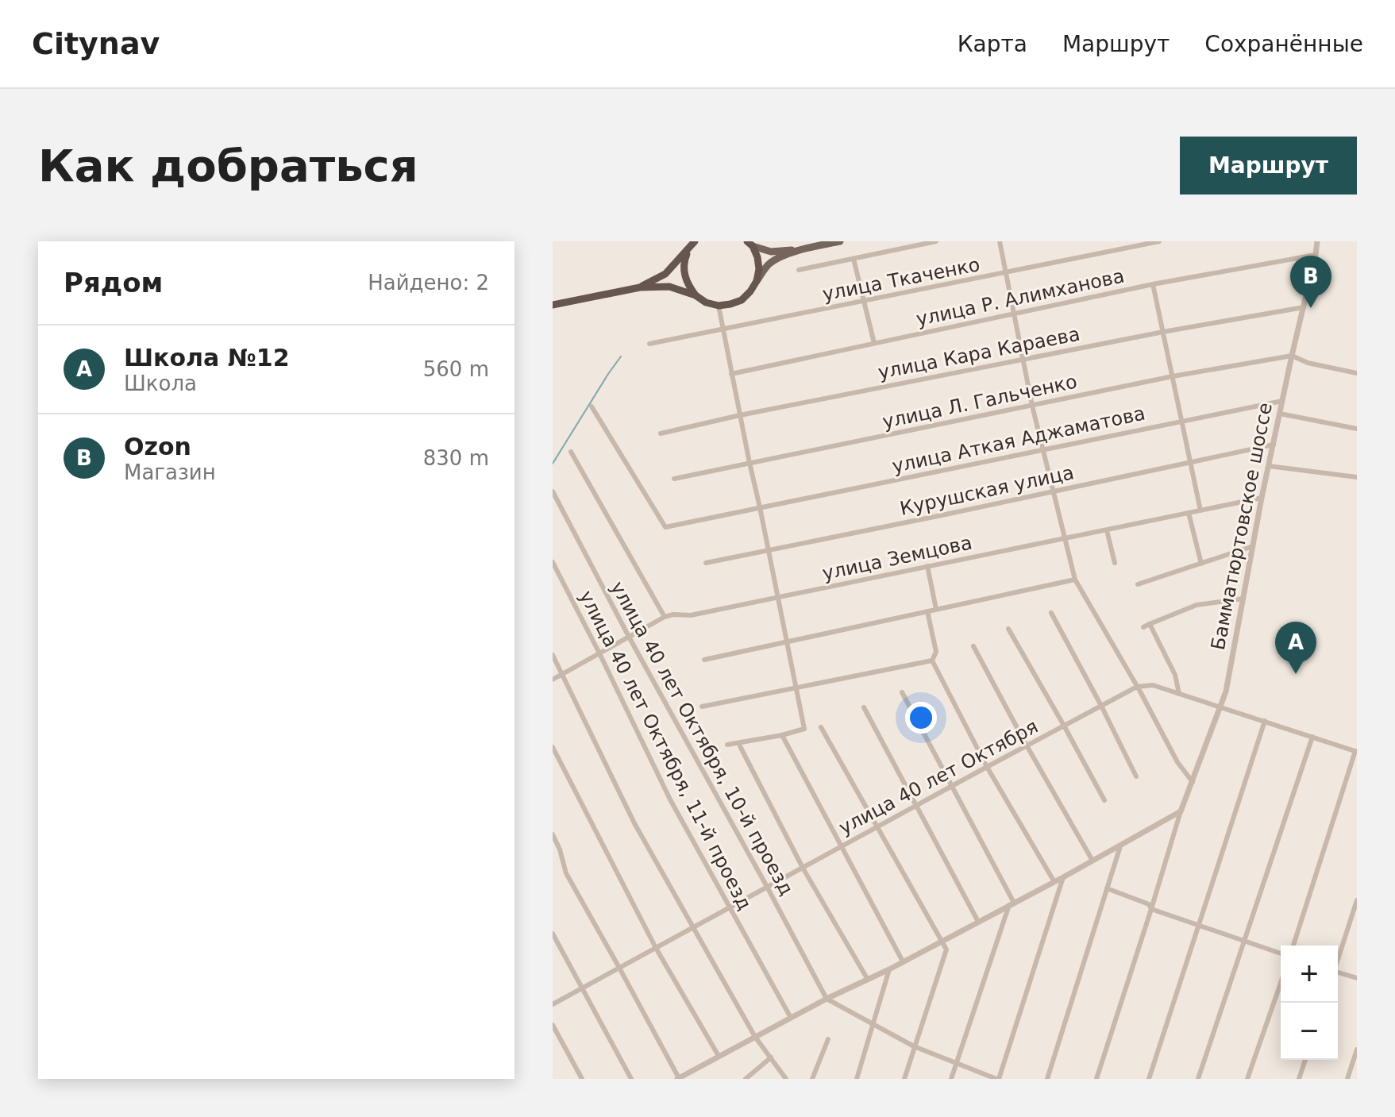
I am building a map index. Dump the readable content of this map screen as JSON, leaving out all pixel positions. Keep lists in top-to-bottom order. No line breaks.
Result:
{"streets":{"street":["улица Ткаченко","улица Р. Алимханова","улица Кара Караева","улица Л. Гальченко","улица Аткая Аджаматова","Курушская улица","Бамматюртовское шоссе","улица Земцова","улица 40 лет Октября, 10-й проезд","улица 40 лет Октября, 11-й проезд","улица 40 лет Октября"]},"crossings":[["улица Р. Алимханова","Бамматюртовское шоссе"],["улица Кара Караева","Бамматюртовское шоссе"],["улица Л. Гальченко","Бамматюртовское шоссе"],["улица Аткая Аджаматова","Бамматюртовское шоссе"],["Курушская улица","Бамматюртовское шоссе"],["Бамматюртовское шоссе","улица Земцова"],["улица Земцова","улица 40 лет Октября, 10-й проезд"],["улица Земцова","улица 40 лет Октября, 11-й проезд"],["улица 40 лет Октября, 10-й проезд","улица 40 лет Октября"],["улица 40 лет Октября, 11-й проезд","улица 40 лет Октября"]],"page":{"header":"Citynav","nav":["Карта","Маршрут","Сохранённые"],"buttons":"Маршрут","title":"Как добраться","heading":["Рядом","Найдено: 2"],"pins":["B","A"],"list":[{"mark":"A","name":"Школа №12","note":"Школа","value":"560 m"},{"mark":"B","name":"Ozon","note":"Магазин","value":"830 m"}],"map_buttons":["+","−"]}}
